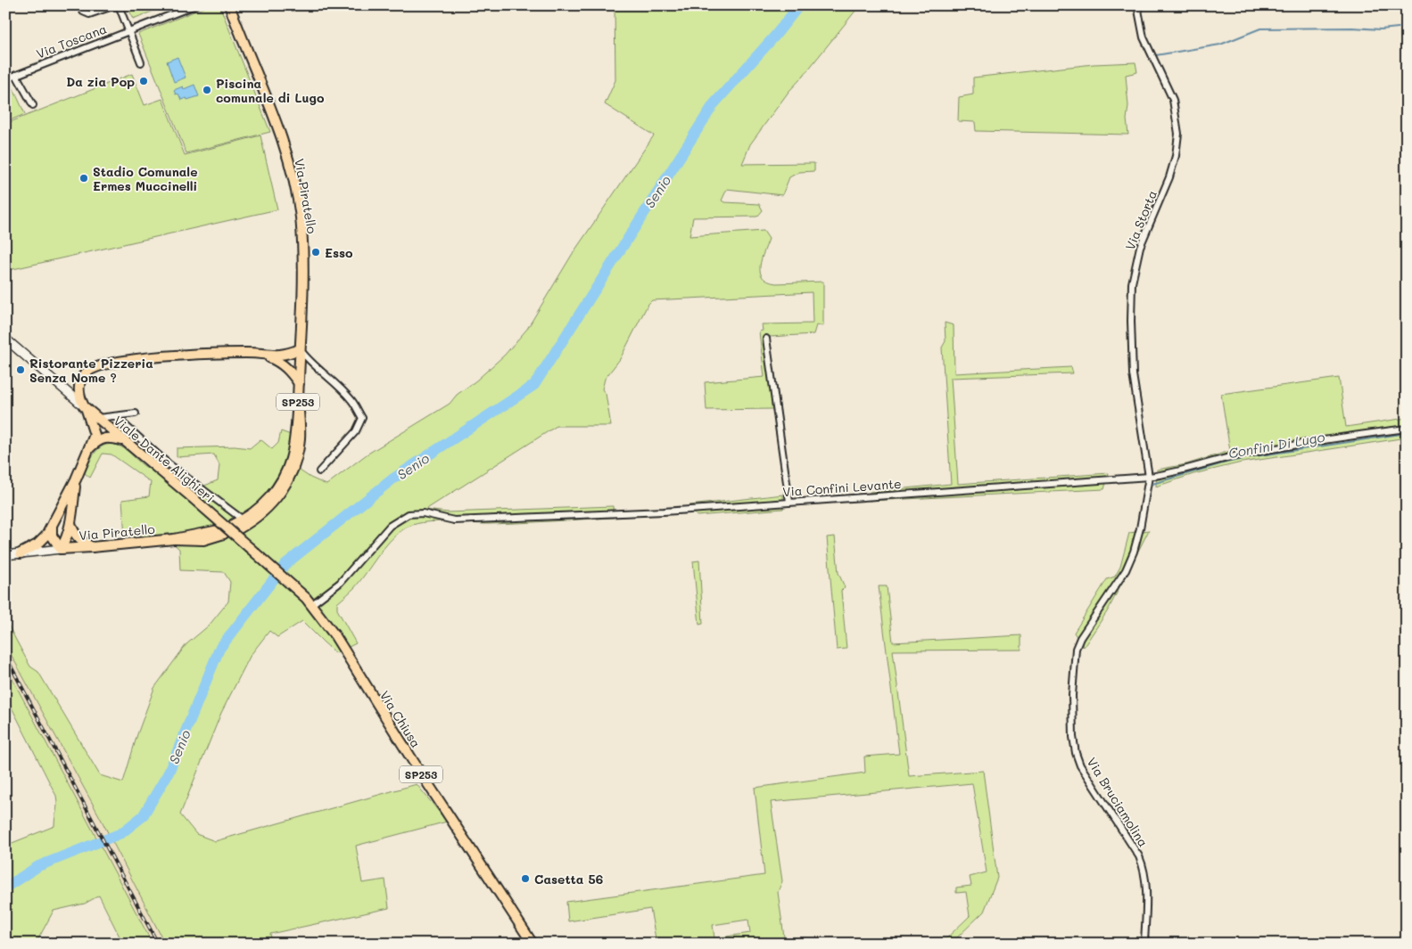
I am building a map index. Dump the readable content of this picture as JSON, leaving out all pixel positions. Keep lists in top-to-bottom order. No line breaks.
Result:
{"streets":{"main road":["Via Piratello","SP253","Viale Dante Alighieri","Via Chiusa"],"street":["Via Toscana","Via Storta","Via Confini Levante","Via Bruciamolina"]},"crossings":[["Via Piratello","SP253"],["Via Storta","Via Confini Levante"],["Via Storta","Via Bruciamolina"],["SP253","Viale Dante Alighieri"],["Viale Dante Alighieri","Via Confini Levante"],["Viale Dante Alighieri","Via Chiusa"],["Via Confini Levante","Via Chiusa"],["Via Confini Levante","Via Bruciamolina"]],"water":["Senio","Confini Di Lugo"],"places":["Da zia Pop","Piscina comunale di Lugo","Stadio Comunale Ermes Muccinelli","Esso","Ristorante Pizzeria Senza Nome ?","Casetta 56"]}
